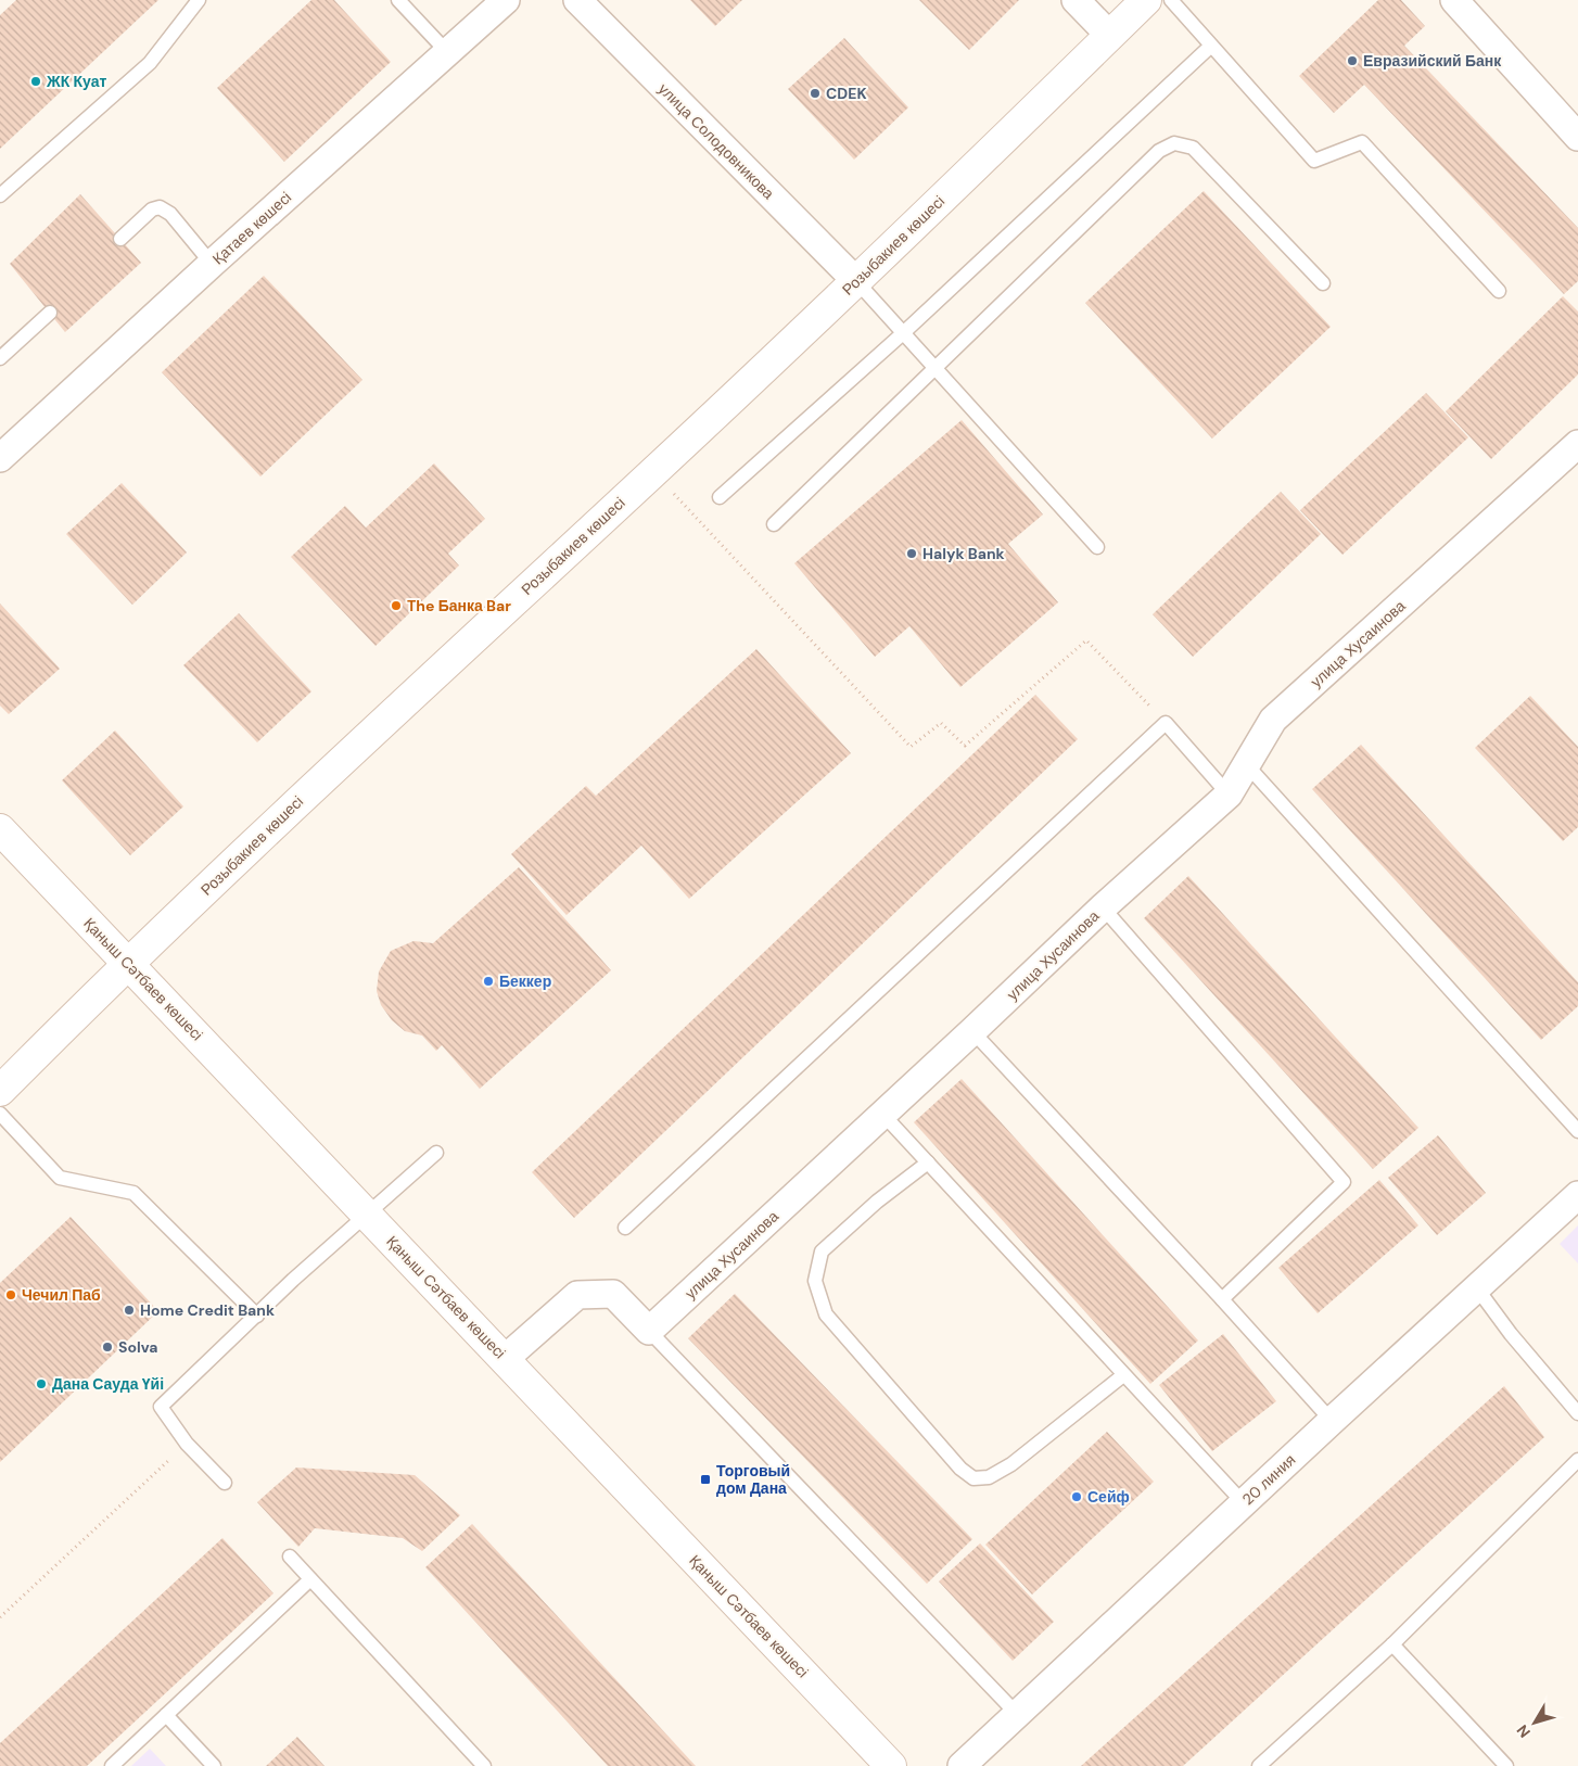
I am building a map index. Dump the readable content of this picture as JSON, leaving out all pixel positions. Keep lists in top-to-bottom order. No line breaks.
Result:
{"streets":{"main road":["Розыбакиев көшесі","Қаныш Сәтбаев көшесі"],"street":["улица Солодовникова","Қатаев көшесі","улица Хусаинова","20 линия"]},"crossings":[["улица Солодовникова","Розыбакиев көшесі"],["Розыбакиев көшесі","Қаныш Сәтбаев көшесі"]],"places":{"other":["Евразийский Банк","ЖК Куат","CDEK","Halyk Bank","The Банка Bar","Беккер","Чечил Паб","Home Credit Bank","Solva","Дана Сауда Үйі","Сейф"],"transit":["Торговый дом Дана"]},"north":"bottom left"}
